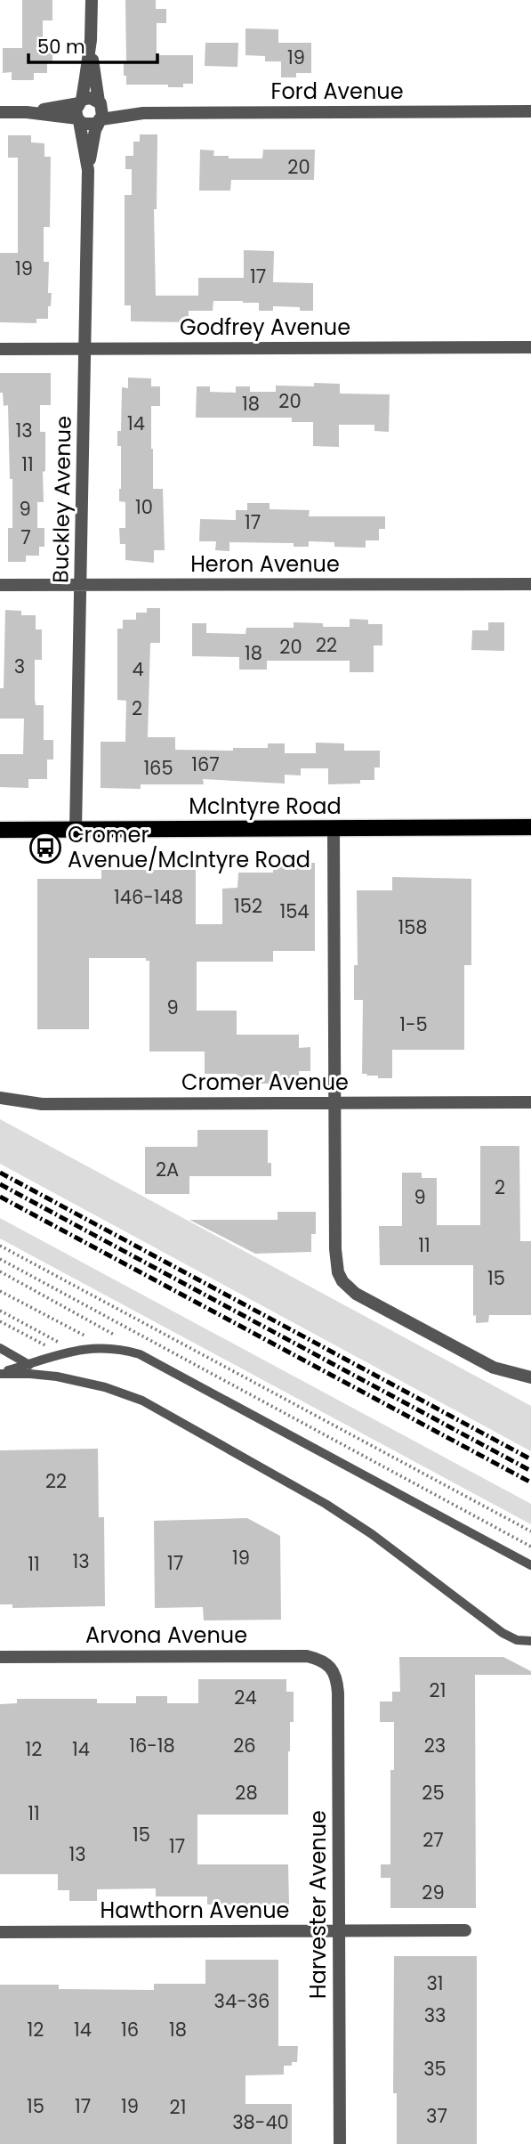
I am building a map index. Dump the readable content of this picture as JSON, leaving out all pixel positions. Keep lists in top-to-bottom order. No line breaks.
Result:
{"streets":{"main road":["McIntyre Road"],"street":["Ford Avenue","Godfrey Avenue","Buckley Avenue","Heron Avenue","Cromer Avenue","Arvona Avenue","Harvester Avenue","Hawthorn Avenue"]},"crossings":[["Ford Avenue","Buckley Avenue"],["Godfrey Avenue","Buckley Avenue"],["Buckley Avenue","Heron Avenue"],["Buckley Avenue","McIntyre Road"],["Arvona Avenue","Harvester Avenue"],["Harvester Avenue","Hawthorn Avenue"]],"places":{"bus stop":["Cromer Avenue/McIntyre Road"]},"house_numbers":["19","20","19","17","20","18","14","13","11","10","9","17","7","22","20","18","3","4","2","167","165","146-148","152","154","158","9","1-5","2A","2","9","11","15","22","19","13","17","11","21","24","16-18","26","23","12","14","28","25","11","15","27","17","13","29","31","34-36","33","12","14","16","18","35","15","17","19","21","37","38-40"],"scale_bar":"50 m"}
